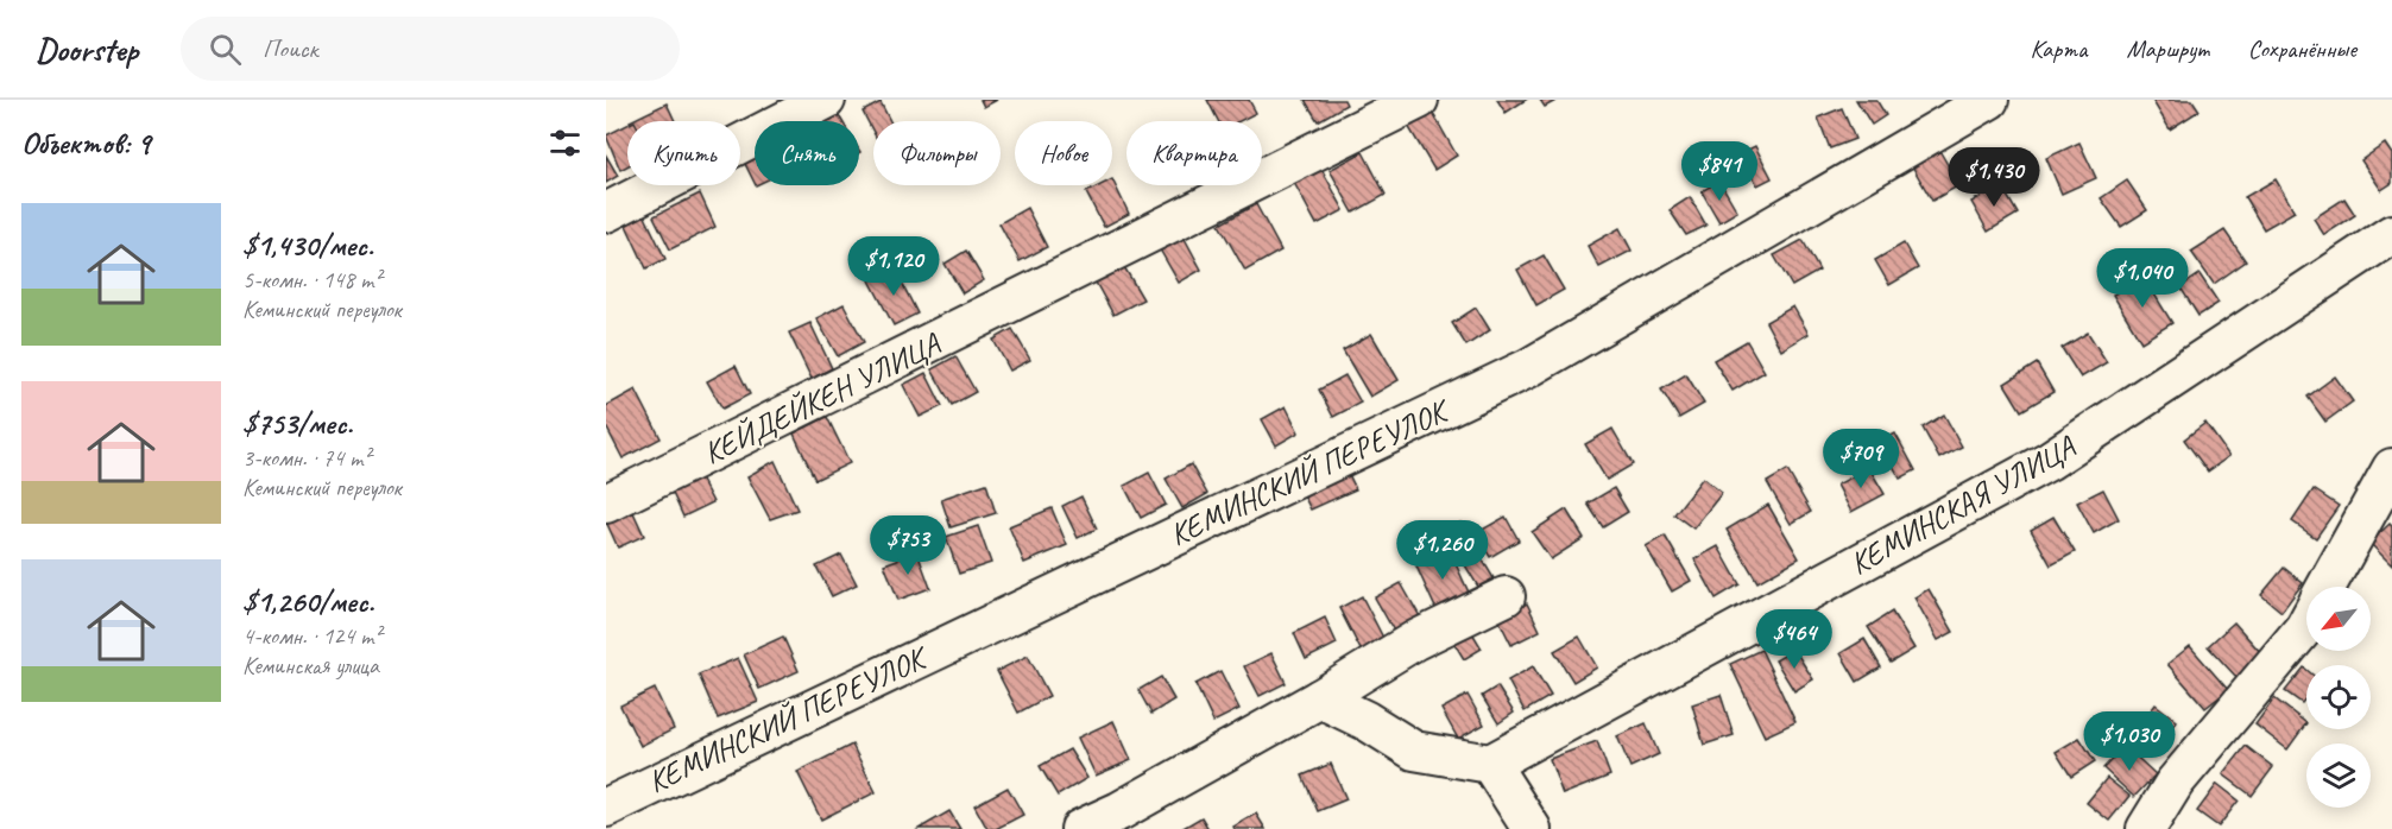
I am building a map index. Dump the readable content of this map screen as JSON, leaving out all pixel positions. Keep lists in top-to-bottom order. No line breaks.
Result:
{"streets":{"street":["КЕЙДЕЙКЕН УЛИЦА","КЕМИНСКИЙ ПЕРЕУЛОК","КЕМИНСКАЯ УЛИЦА"]},"north":"bottom left","page":{"header":"Doorstep","search":"Поиск","nav":["Карта","Маршрут","Сохранённые"],"heading":"Объектов: 9","chip":["Купить","Снять","Фильтры","Новое","Квартира"],"price":["$841","$1,430","$1,120","$1,040","$709","$753","$1,260","$464","$1,030"],"list":[{"name":"$1,430/мес.","note":"5-комн. · 148 m² · Кеминский переулок"},{"name":"$753/мес.","note":"3-комн. · 74 m² · Кеминский переулок"},{"name":"$1,260/мес.","note":"4-комн. · 124 m² · Кеминская улица"}]}}
